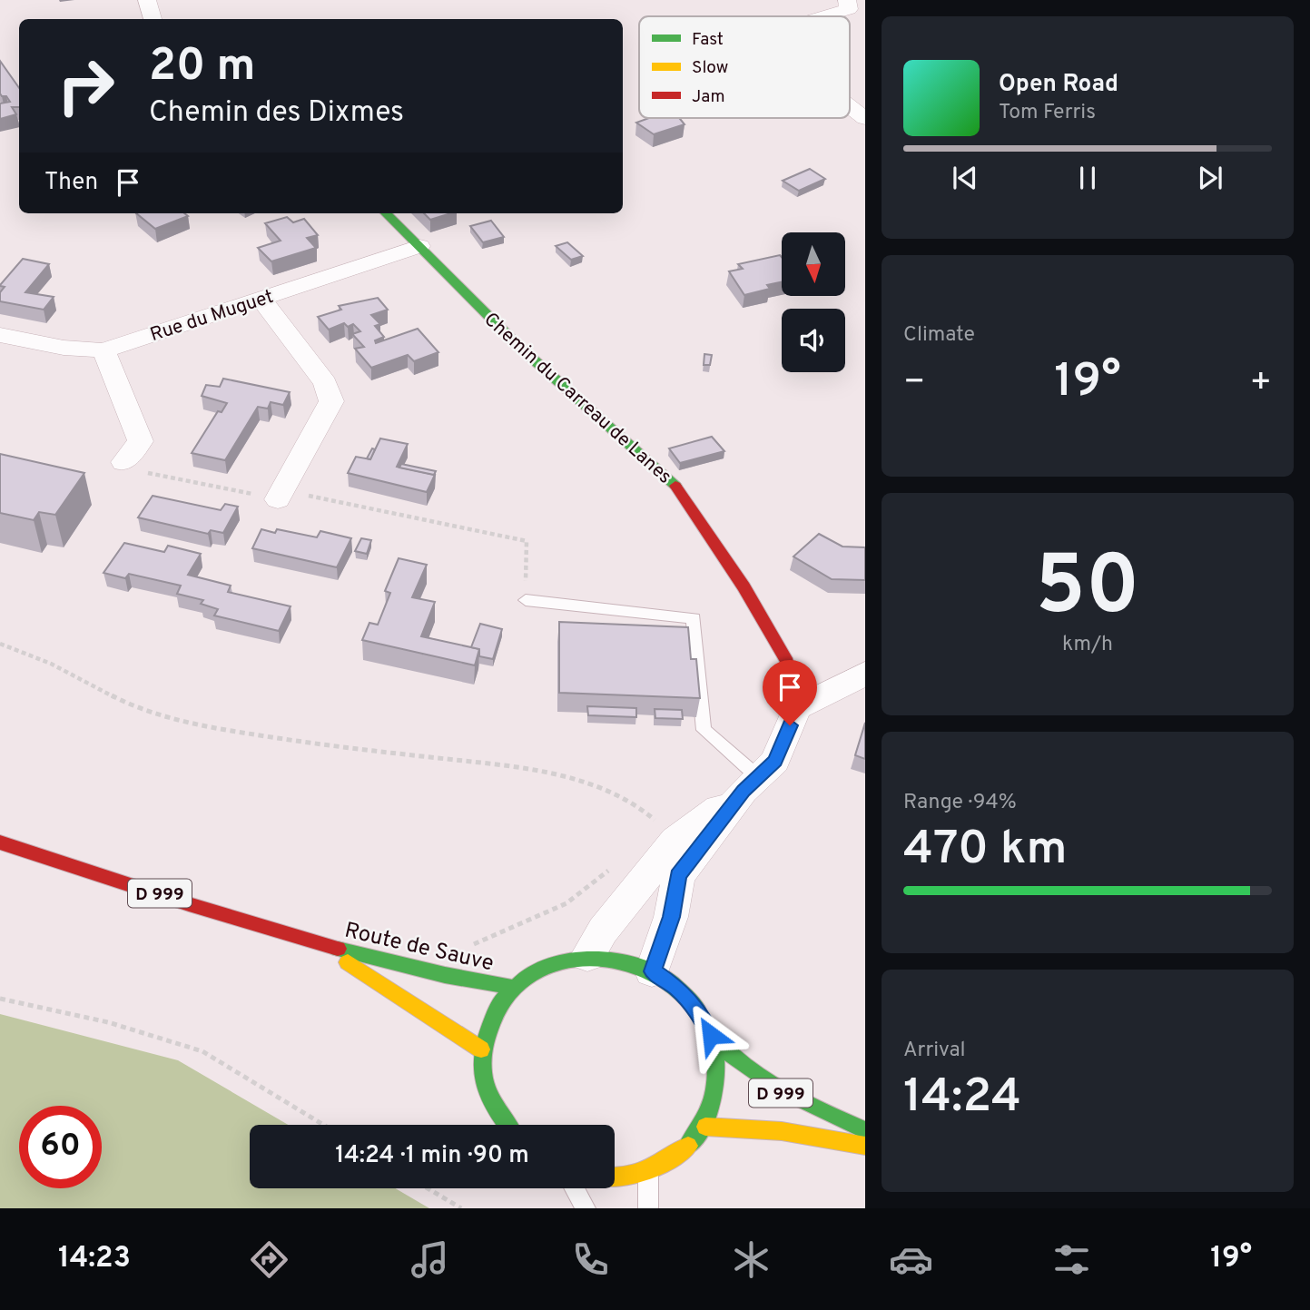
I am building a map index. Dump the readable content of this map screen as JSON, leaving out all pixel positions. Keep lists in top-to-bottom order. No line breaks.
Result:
{"streets":{"main road":["Chemin du Carreau de Lanes","D 999","Route de Sauve"],"street":["Rue du Muguet"]},"crossings":[["Rue du Muguet","Chemin du Carreau de Lanes"]],"legend":["Fast","Slow","Jam"],"north":"bottom","page":{"turn":["20 m","Chemin des Dixmes"],"song":["Open Road","Tom Ferris"],"then":"Then","tile":["Climate",["50","km/h"],["Range · 94%","470 km"],["Arrival","14:24"]],"heat":["−","19°","+"],"limit":"60","trip":"14:24 · 1 min · 90 m","tabs":["14:23","19°"]}}
